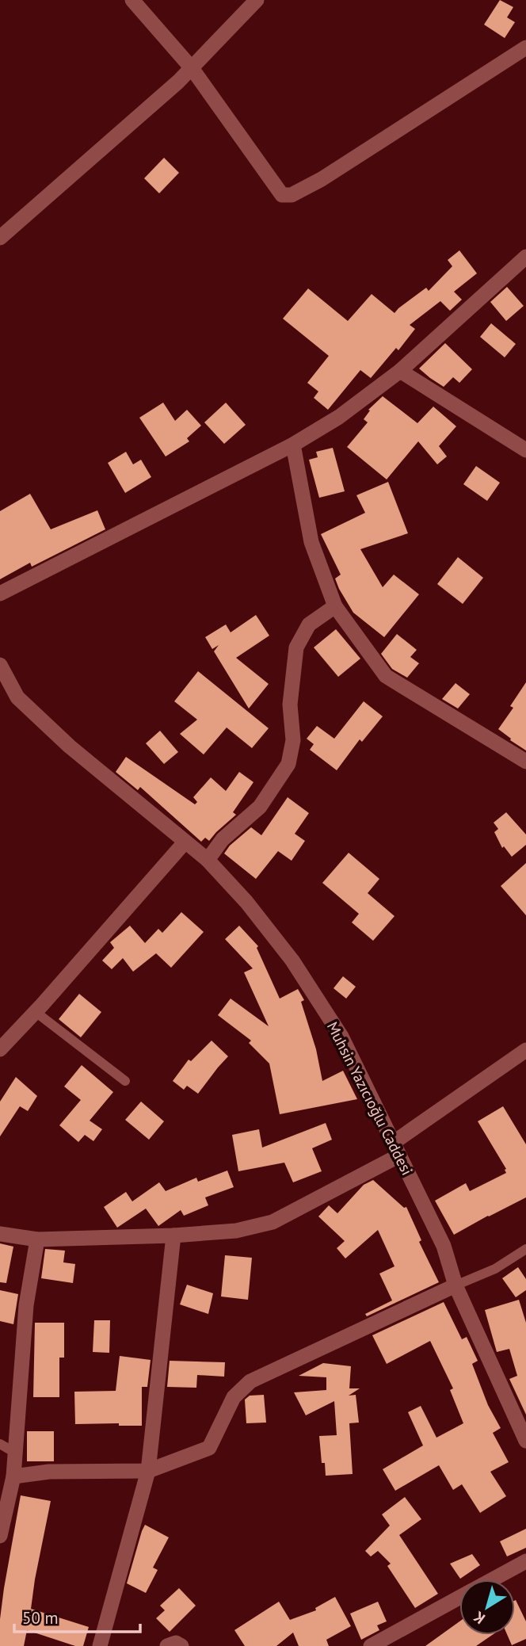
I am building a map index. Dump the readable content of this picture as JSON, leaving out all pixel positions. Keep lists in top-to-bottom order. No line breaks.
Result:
{"streets":{"street":["Muhsin Yazıcıoğlu Caddesi"]},"scale_bar":"50 m","north":"bottom left"}
